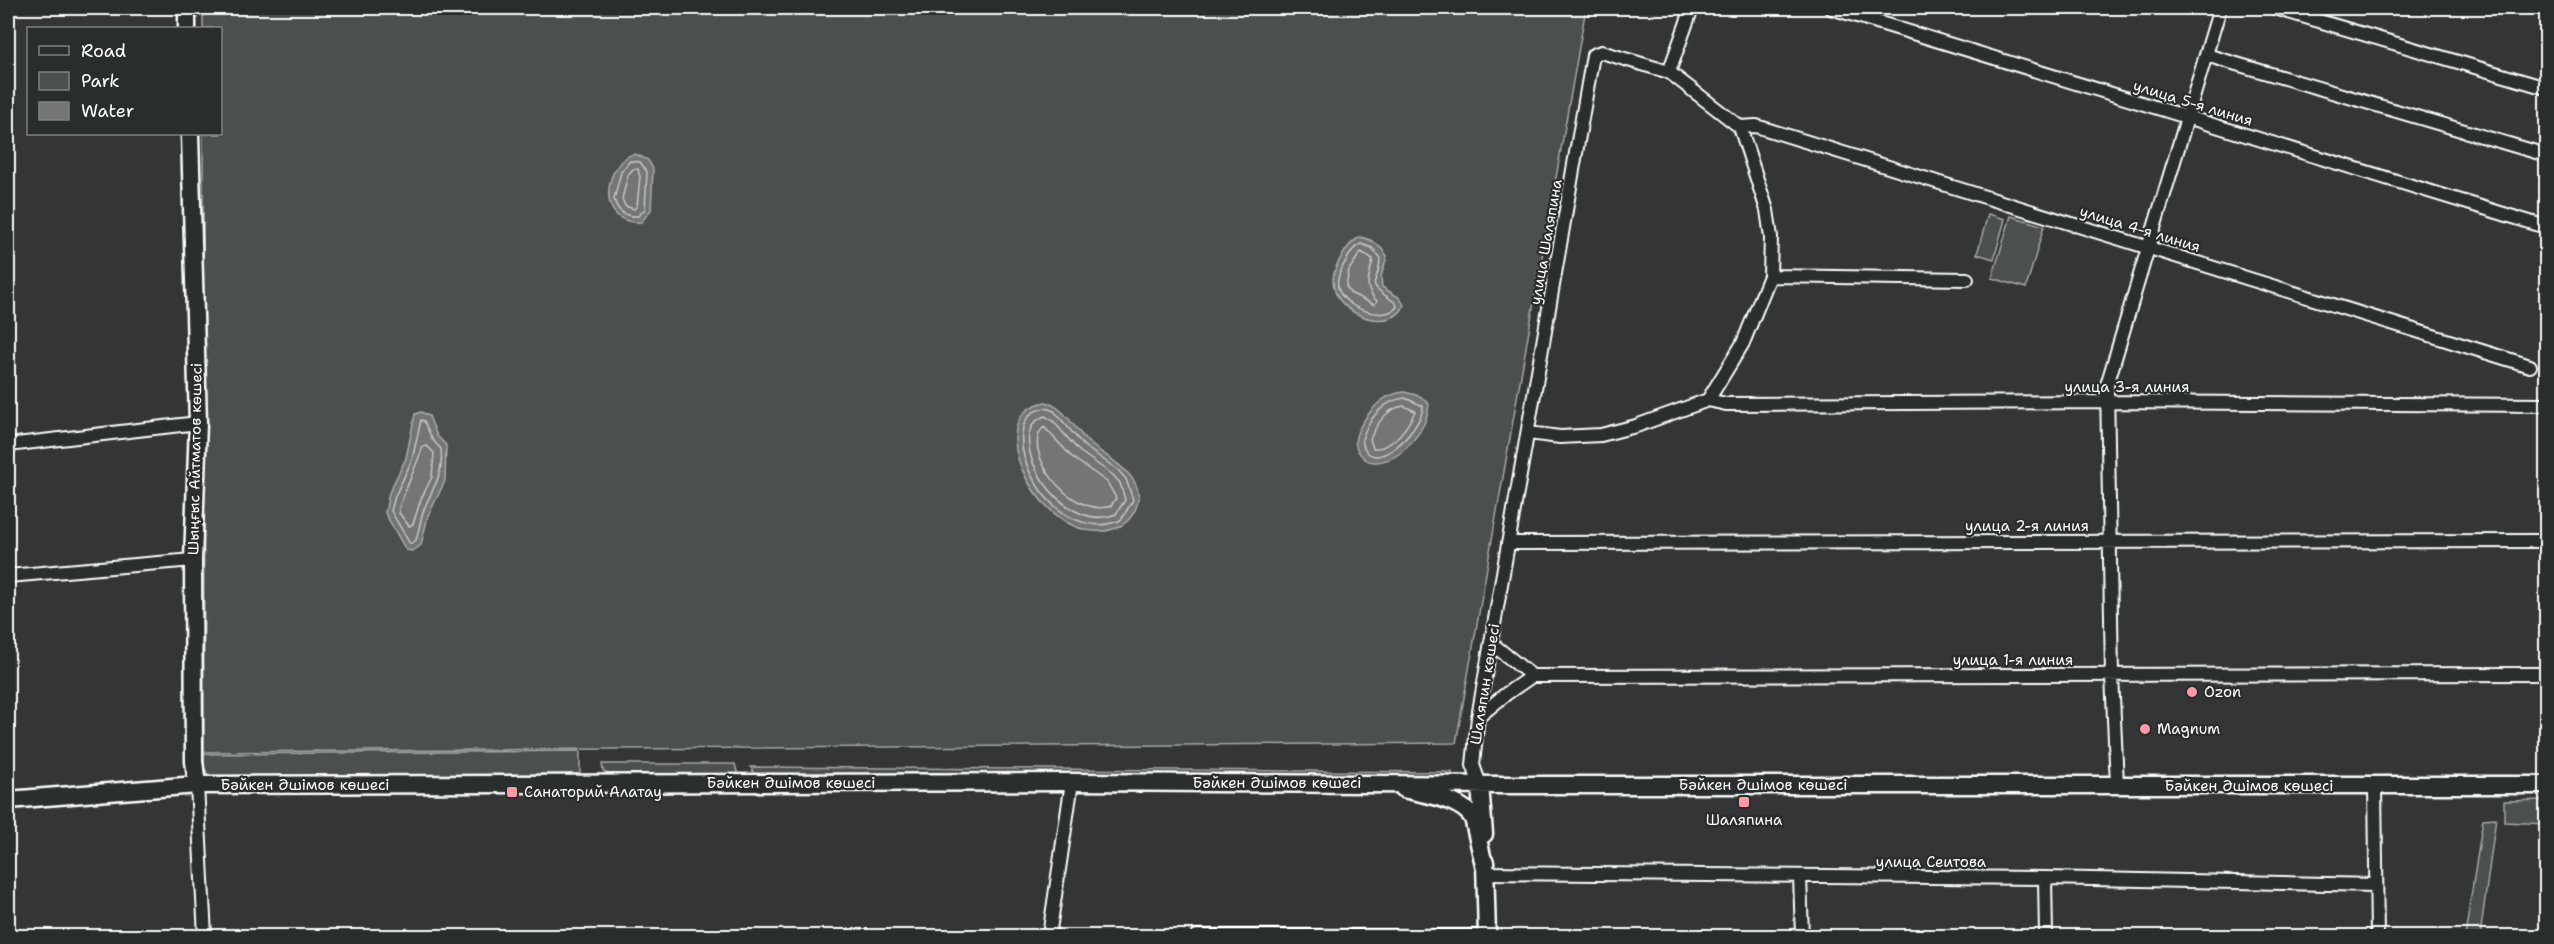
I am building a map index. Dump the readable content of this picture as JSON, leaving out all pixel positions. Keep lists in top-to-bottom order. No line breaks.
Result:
{"streets":{"main road":["Шыңғыс Айтматов көшесі","Шаляпин көшесі","Бәйкен Әшімов көшесі"],"street":["улица 5-я линия","улица 4-я линия","улица Шаляпина","улица 3-я линия","улица 2-я линия","улица 1-я линия","улица Сеитова"]},"crossings":[["улица Шаляпина","Шаляпин көшесі"],["Шыңғыс Айтматов көшесі","Бәйкен Әшімов көшесі"],["улица 2-я линия","Шаляпин көшесі"],["Шаляпин көшесі","Бәйкен Әшімов көшесі"],["Шаляпин көшесі","улица Сеитова"]],"places":{"other":["Ozon","Magnum"],"transit":["Санаторий Алатау","Шаляпина"]},"legend":["Road","Park","Water"]}
